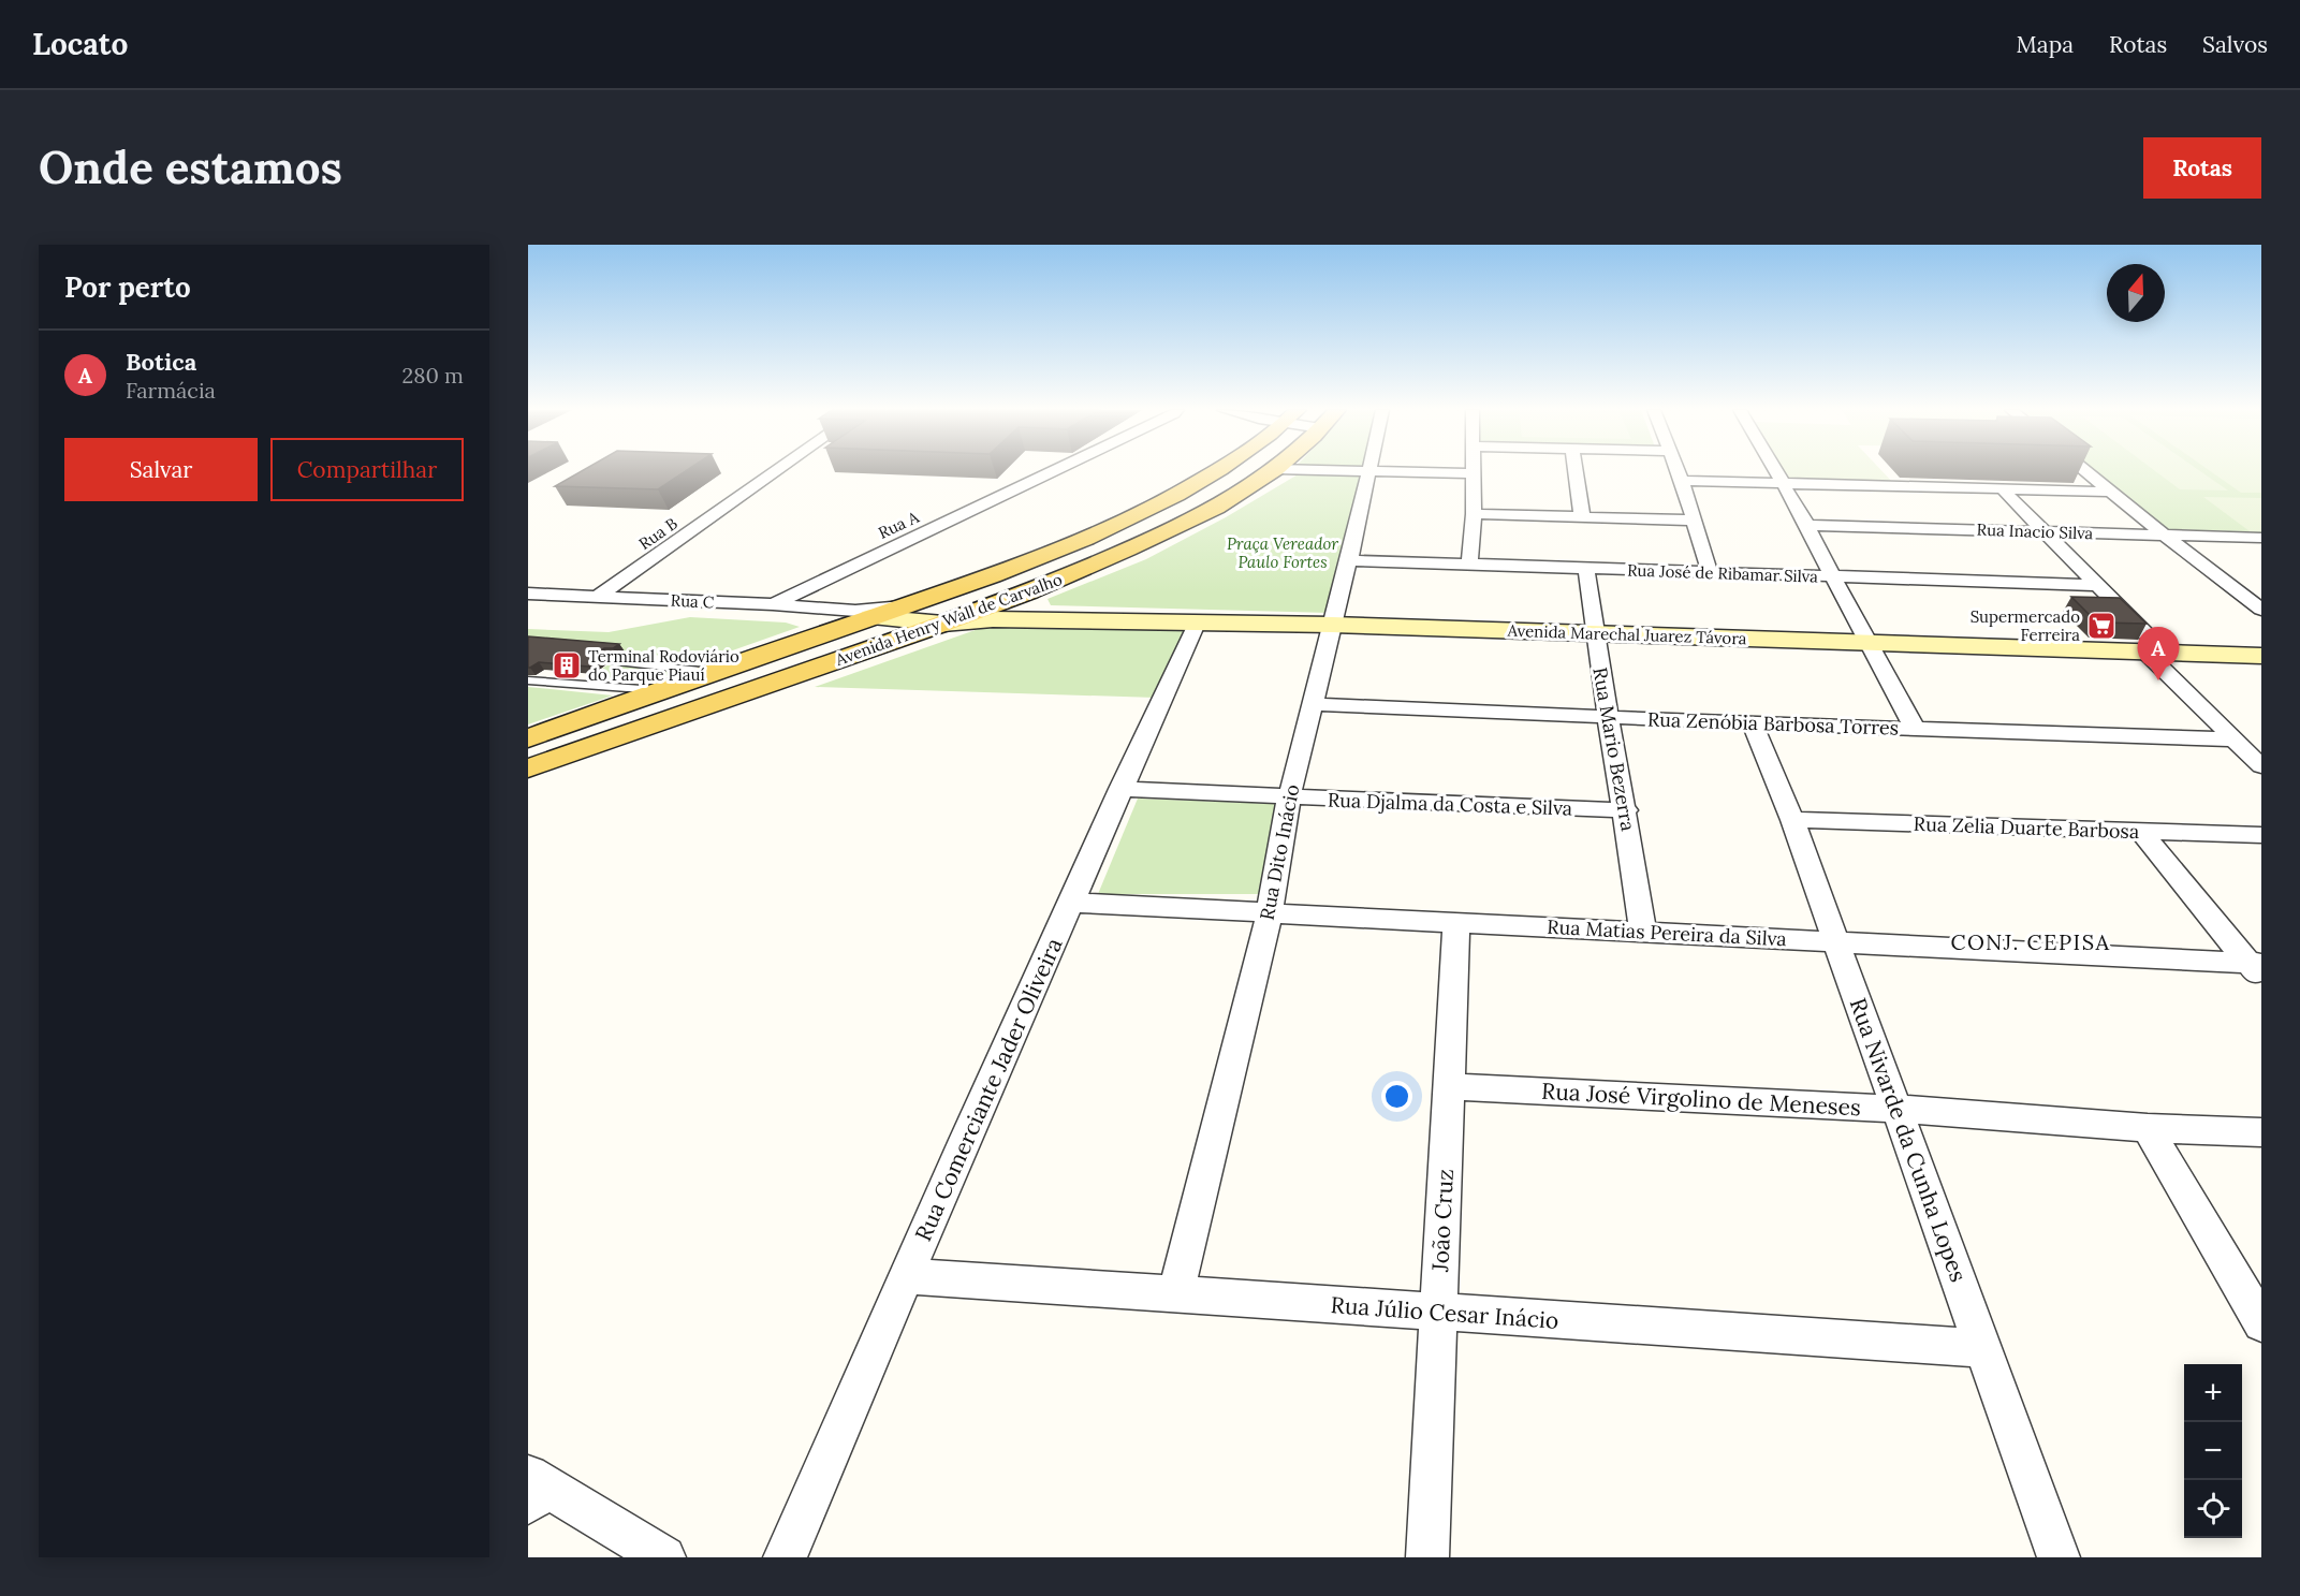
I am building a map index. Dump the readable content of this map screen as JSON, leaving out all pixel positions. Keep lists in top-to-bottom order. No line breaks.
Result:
{"streets":{"main road":["Avenida Henry Wall de Carvalho"],"street":["Rua A","Rua Inacio Silva","Rua B","Rua José de Ribamar Silva","Rua C","Avenida Marechal Juarez Távora","Rua Zenóbia Barbosa Torres","Rua Mario Bezerra","Rua Djalma da Costa e Silva","Rua Zelia Duarte Barbosa","Rua Dito Inácio","Rua Matias Pereira da Silva","Rua Comerciante Jader Oliveira","Rua José Virgolino de Meneses","Rua Nivarde da Cunha Lopes","João Cruz","Rua Júlio Cesar Inácio"]},"crossings":[["Rua A","Rua C"],["Rua B","Rua C"],["Rua José de Ribamar Silva","Rua Mario Bezerra"],["Rua José de Ribamar Silva","Rua Dito Inácio"],["Rua C","Avenida Henry Wall de Carvalho"],["Avenida Henry Wall de Carvalho","Avenida Marechal Juarez Távora"],["Avenida Marechal Juarez Távora","Rua Mario Bezerra"],["Avenida Marechal Juarez Távora","Rua Dito Inácio"],["Avenida Marechal Juarez Távora","Rua Comerciante Jader Oliveira"],["Rua Zenóbia Barbosa Torres","Rua Mario Bezerra"],["Rua Zenóbia Barbosa Torres","Rua Dito Inácio"],["Rua Zenóbia Barbosa Torres","Rua Nivarde da Cunha Lopes"],["Rua Mario Bezerra","Rua Djalma da Costa e Silva"],["Rua Mario Bezerra","Rua Matias Pereira da Silva"],["Rua Djalma da Costa e Silva","Rua Dito Inácio"],["Rua Djalma da Costa e Silva","Rua Comerciante Jader Oliveira"],["Rua Zelia Duarte Barbosa","Rua Nivarde da Cunha Lopes"],["Rua Dito Inácio","Rua Matias Pereira da Silva"],["Rua Dito Inácio","Rua Júlio Cesar Inácio"],["Rua Matias Pereira da Silva","Rua Comerciante Jader Oliveira"],["Rua Matias Pereira da Silva","Rua Nivarde da Cunha Lopes"],["Rua Matias Pereira da Silva","João Cruz"],["Rua Comerciante Jader Oliveira","Rua Júlio Cesar Inácio"],["Rua José Virgolino de Meneses","Rua Nivarde da Cunha Lopes"],["Rua José Virgolino de Meneses","João Cruz"],["Rua Nivarde da Cunha Lopes","Rua Júlio Cesar Inácio"],["João Cruz","Rua Júlio Cesar Inácio"]],"districts":["CONJ. CEPISA"],"parks":["Praça Vereador Paulo Fortes"],"places":{"supermarket":["Supermercado Ferreira"],"building":["Terminal Rodoviário do Parque Piauí"]},"north":"top","page":{"header":"Locato","nav":["Mapa","Rotas","Salvos"],"buttons":["Rotas",["Salvar","Compartilhar"]],"title":"Onde estamos","heading":"Por perto","list":[{"mark":"A","name":"Botica","note":"Farmácia","value":"280 m"}],"pins":"A","map_buttons":["+","−"]}}
